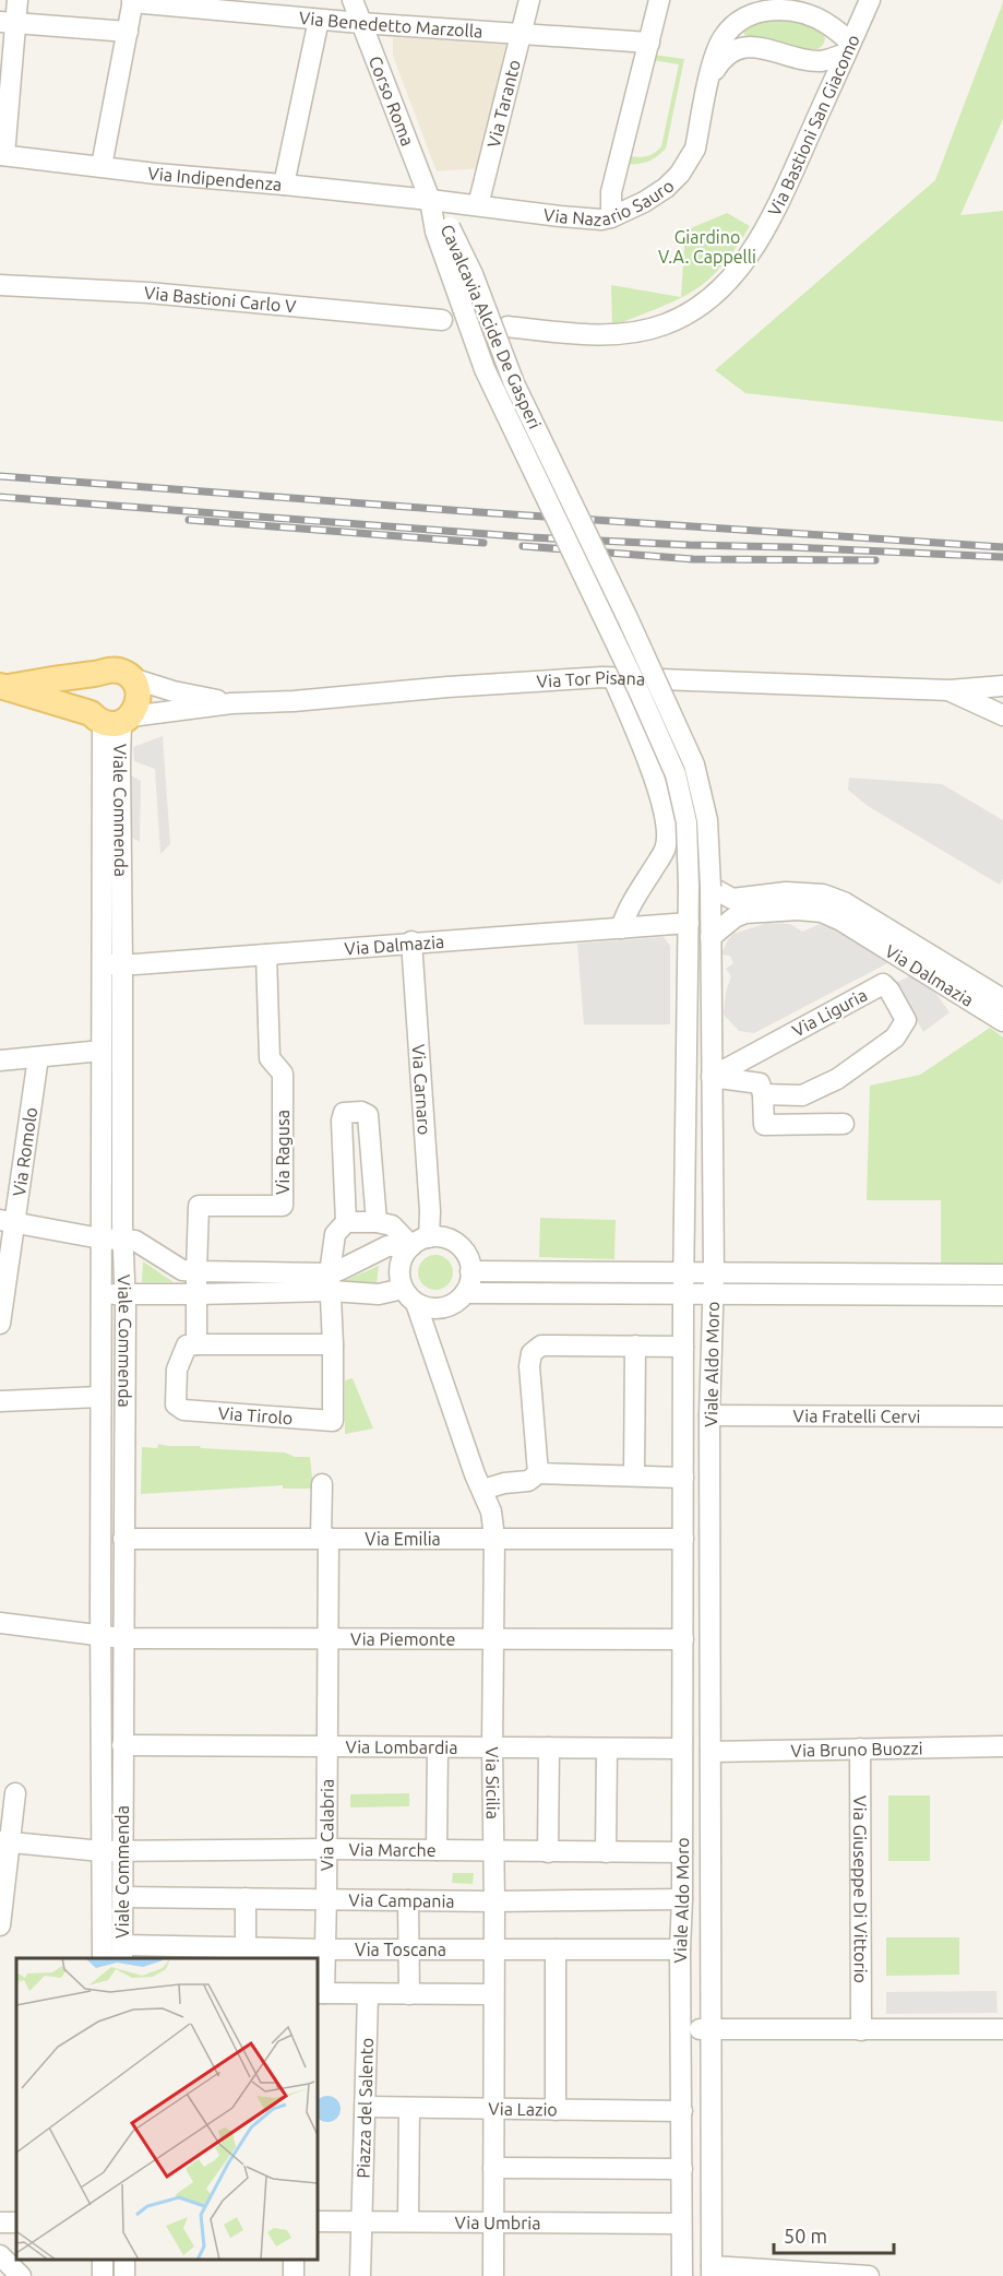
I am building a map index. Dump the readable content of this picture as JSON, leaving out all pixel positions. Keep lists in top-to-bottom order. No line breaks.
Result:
{"streets":{"main road":["Via Tor Pisana"],"street":["Via Benedetto Marzolla","Corso Roma","Via Taranto","Via Bastioni San Giacomo","Via Indipendenza","Via Nazario Sauro","Via Bastioni Carlo V","Cavalcavia Alcide De Gasperi","Viale Commenda","Via Dalmazia","Via Liguria","Via Carnaro","Via Romolo","Via Ragusa","Viale Aldo Moro","Via Tirolo","Via Fratelli Cervi","Via Emilia","Via Piemonte","Via Lombardia","Via Bruno Buozzi","Via Sicilia","Via Calabria","Via Marche","Via Giuseppe Di Vittorio","Via Campania","Via Toscana","Piazza del Salento","Via Lazio","Via Umbria"]},"crossings":[["Via Benedetto Marzolla","Corso Roma"],["Via Benedetto Marzolla","Via Taranto"],["Corso Roma","Via Indipendenza"],["Corso Roma","Via Nazario Sauro"],["Corso Roma","Cavalcavia Alcide De Gasperi"],["Via Taranto","Via Nazario Sauro"],["Via Bastioni San Giacomo","Via Nazario Sauro"],["Via Indipendenza","Via Nazario Sauro"],["Via Indipendenza","Cavalcavia Alcide De Gasperi"],["Via Nazario Sauro","Cavalcavia Alcide De Gasperi"],["Cavalcavia Alcide De Gasperi","Via Dalmazia"],["Cavalcavia Alcide De Gasperi","Viale Aldo Moro"],["Via Tor Pisana","Viale Commenda"],["Viale Commenda","Via Dalmazia"],["Viale Commenda","Via Emilia"],["Viale Commenda","Via Piemonte"],["Viale Commenda","Via Lombardia"],["Viale Commenda","Via Marche"],["Viale Commenda","Via Campania"],["Viale Commenda","Via Toscana"],["Via Dalmazia","Via Carnaro"],["Via Dalmazia","Via Ragusa"],["Via Dalmazia","Viale Aldo Moro"],["Via Liguria","Viale Aldo Moro"],["Via Carnaro","Via Sicilia"],["Viale Aldo Moro","Via Fratelli Cervi"],["Viale Aldo Moro","Via Emilia"],["Viale Aldo Moro","Via Piemonte"],["Viale Aldo Moro","Via Lombardia"],["Viale Aldo Moro","Via Bruno Buozzi"],["Viale Aldo Moro","Via Marche"],["Viale Aldo Moro","Via Campania"],["Viale Aldo Moro","Via Toscana"],["Viale Aldo Moro","Via Lazio"],["Viale Aldo Moro","Via Umbria"],["Via Emilia","Via Sicilia"],["Via Emilia","Via Calabria"],["Via Piemonte","Via Sicilia"],["Via Piemonte","Via Calabria"],["Via Lombardia","Via Sicilia"],["Via Lombardia","Via Calabria"],["Via Bruno Buozzi","Via Giuseppe Di Vittorio"],["Via Sicilia","Via Marche"],["Via Sicilia","Via Campania"],["Via Sicilia","Via Toscana"],["Via Sicilia","Via Lazio"],["Via Sicilia","Via Umbria"],["Via Calabria","Via Marche"],["Via Calabria","Via Campania"],["Via Calabria","Via Toscana"],["Piazza del Salento","Via Lazio"],["Piazza del Salento","Via Umbria"]],"parks":["Giardino V.A. Cappelli"],"scale_bar":"50 m"}
